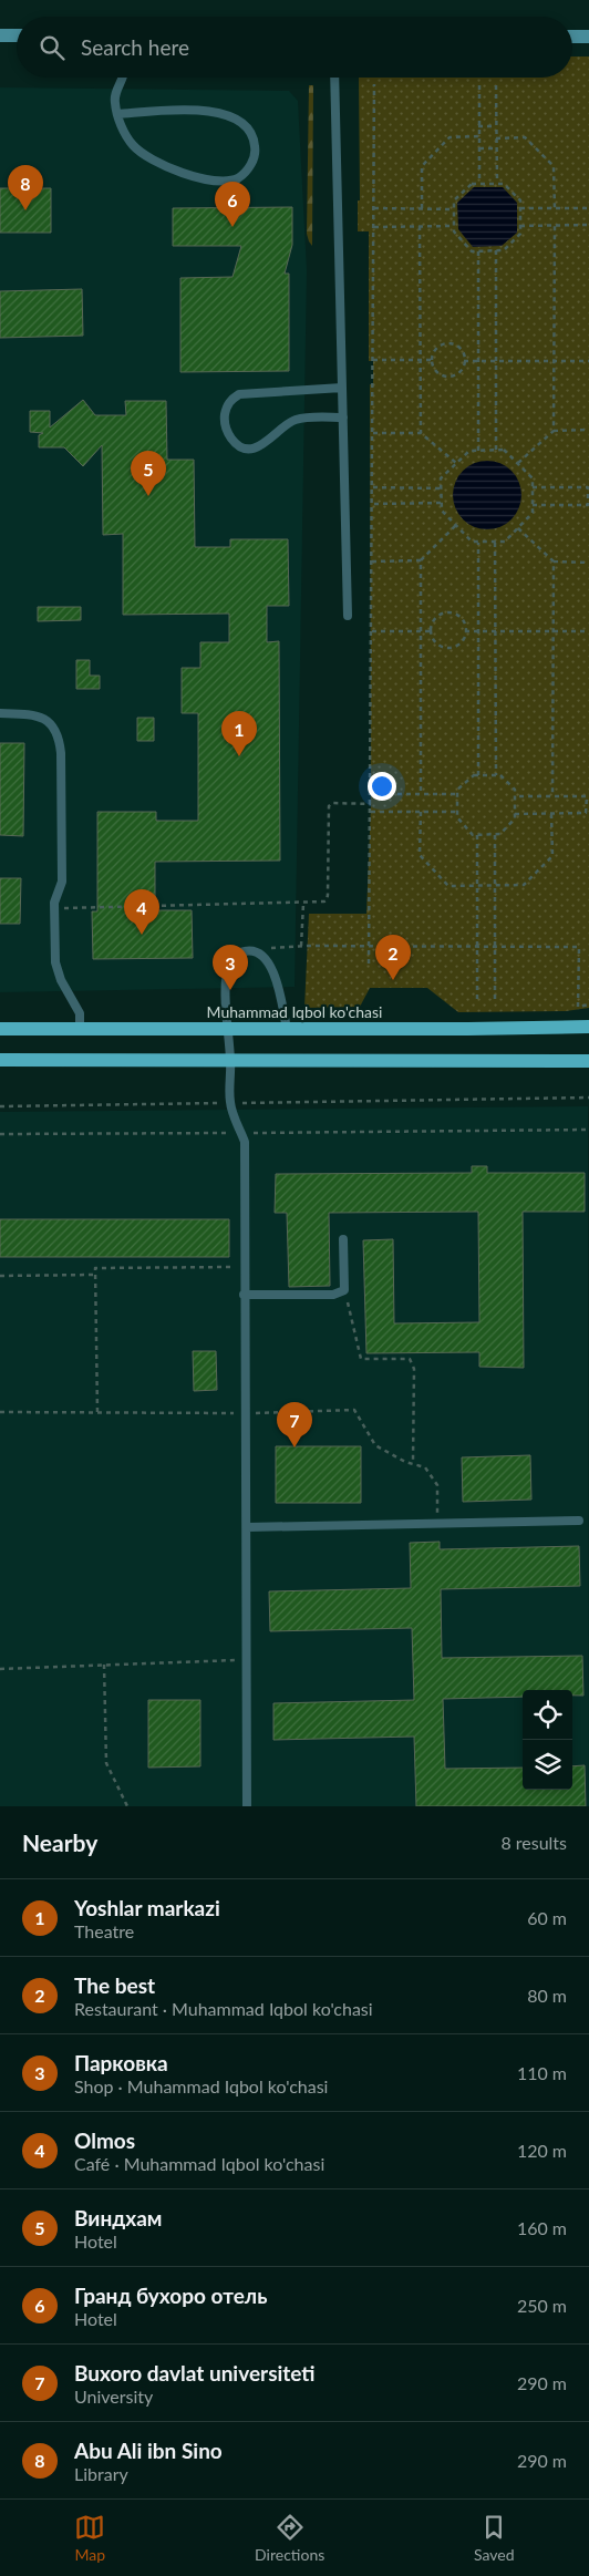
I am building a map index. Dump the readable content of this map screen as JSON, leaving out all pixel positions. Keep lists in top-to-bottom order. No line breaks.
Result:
{"streets":{"main road":["Muhammad Iqbol ko'chasi"]},"page":{"search":"Search here","pins":["8","6","5","1","4","2","3","7"],"heading":["Nearby","8 results"],"list":[{"mark":"1","name":"Yoshlar markazi","note":"Theatre","value":"60 m"},{"mark":"2","name":"The best","note":"Restaurant · Muhammad Iqbol ko'chasi","value":"80 m"},{"mark":"3","name":"Парковка","note":"Shop · Muhammad Iqbol ko'chasi","value":"110 m"},{"mark":"4","name":"Olmos","note":"Café · Muhammad Iqbol ko'chasi","value":"120 m"},{"mark":"5","name":"Виндхам","note":"Hotel","value":"160 m"},{"mark":"6","name":"Гранд бухоро отель","note":"Hotel","value":"250 m"},{"mark":"7","name":"Buxoro davlat universiteti","note":"University","value":"290 m"},{"mark":"8","name":"Abu Ali ibn Sino","note":"Library","value":"290 m"}],"nav":["Map","Directions","Saved"]}}
